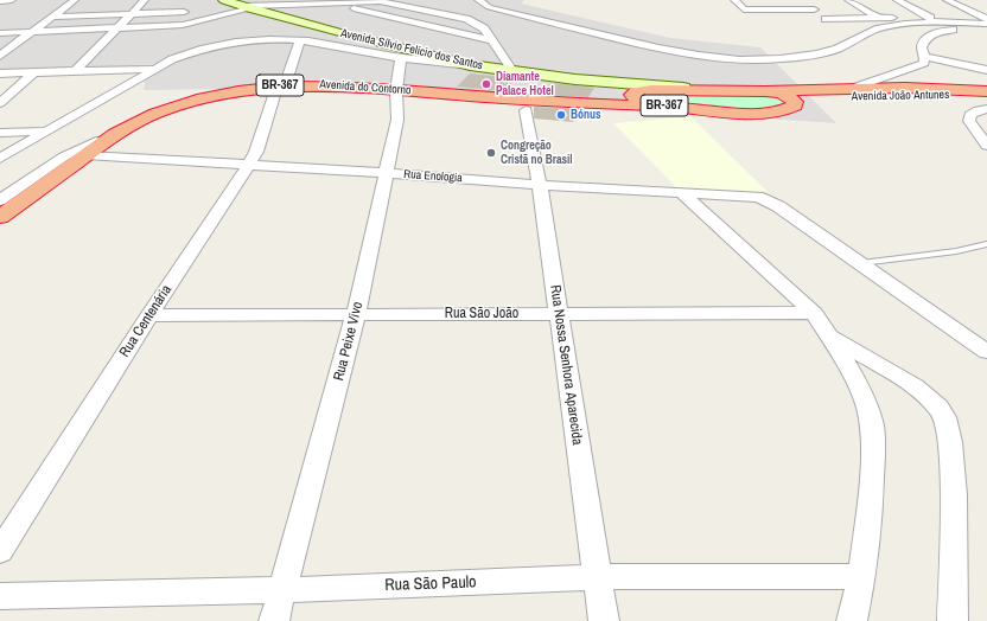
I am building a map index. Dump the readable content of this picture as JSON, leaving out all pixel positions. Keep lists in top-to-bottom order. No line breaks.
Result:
{"streets":{"highway":["BR-367","Avenida do Contorno","Avenida João Antunes"],"main road":["Avenida Sílvio Felício dos Santos"],"street":["Rua Enologia","Rua São João","Rua Centenária","Rua Peixe Vivo","Rua Nossa Senhora Aparecida","Rua São Paulo"]},"crossings":[["Avenida Sílvio Felício dos Santos","BR-367"],["BR-367","Avenida do Contorno"],["BR-367","Avenida João Antunes"],["Avenida do Contorno","Rua Enologia"],["Avenida do Contorno","Rua Centenária"],["Avenida do Contorno","Rua Peixe Vivo"],["Avenida do Contorno","Rua Nossa Senhora Aparecida"],["Rua Enologia","Rua Centenária"],["Rua Enologia","Rua Peixe Vivo"],["Rua Enologia","Rua Nossa Senhora Aparecida"],["Rua São João","Rua Centenária"],["Rua São João","Rua Peixe Vivo"],["Rua São João","Rua Nossa Senhora Aparecida"],["Rua Peixe Vivo","Rua São Paulo"],["Rua Nossa Senhora Aparecida","Rua São Paulo"]],"places":["Diamante Palace Hotel","Bónus","Congreção Cristã no Brasil"]}
